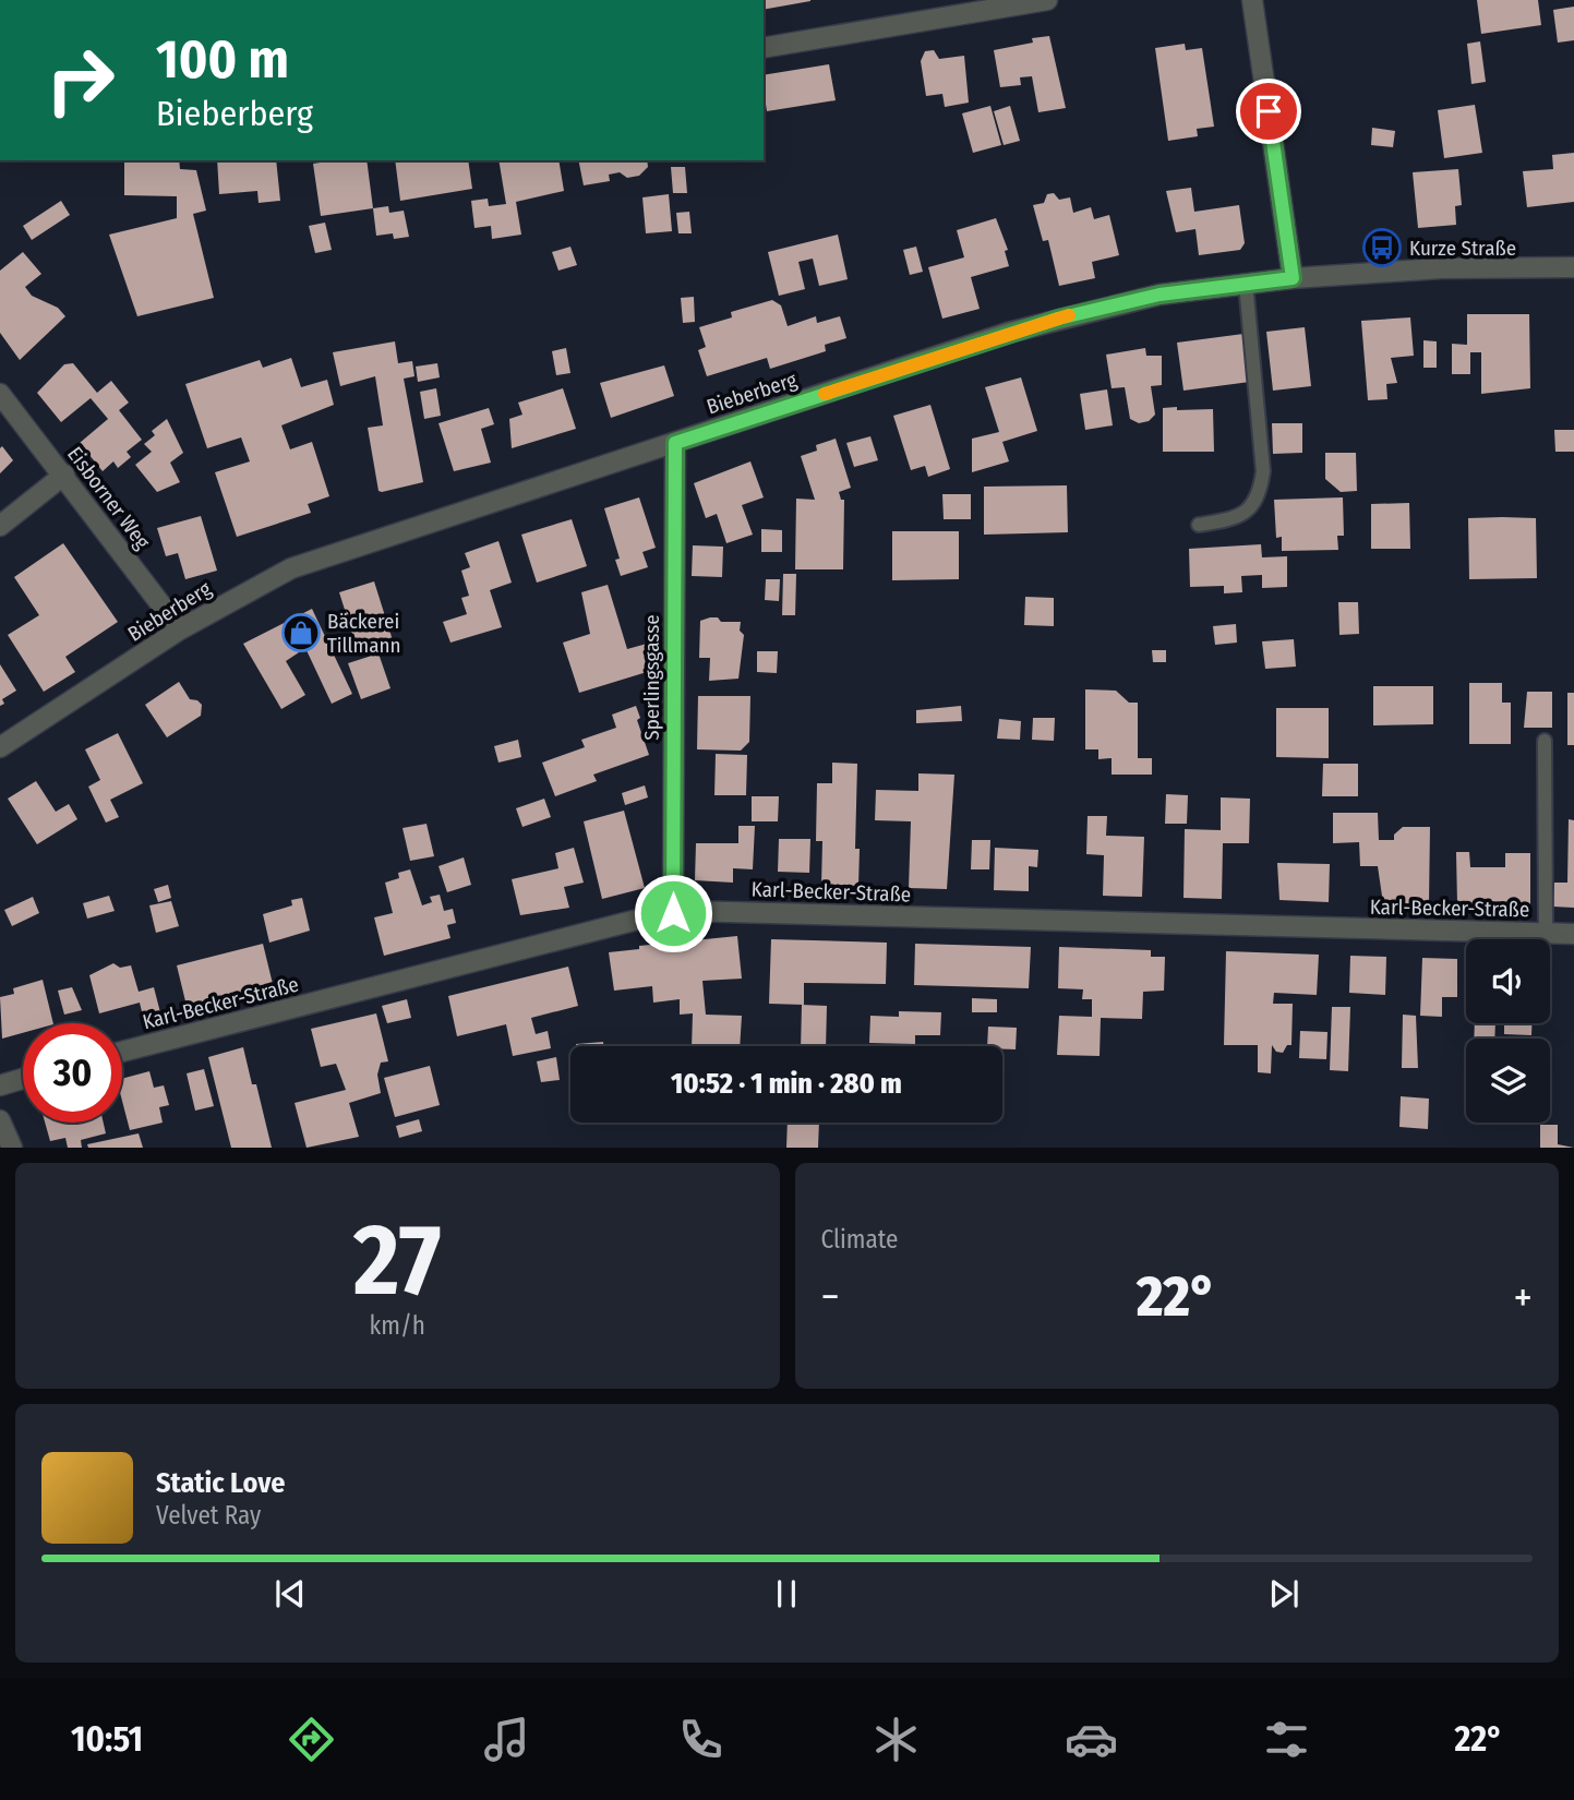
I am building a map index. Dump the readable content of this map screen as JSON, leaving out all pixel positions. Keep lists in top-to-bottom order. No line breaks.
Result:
{"streets":{"street":["Bieberberg","Eisborner Weg","Sperlingsgasse","Karl-Becker-Straße"]},"crossings":[["Bieberberg","Eisborner Weg"],["Bieberberg","Sperlingsgasse"],["Sperlingsgasse","Karl-Becker-Straße"]],"places":{"bus stop":["Kurze Straße"],"shop":["Bäckerei Tillmann"]},"page":{"turn":["100 m","Bieberberg"],"limit":"30","trip":"10:52 · 1 min · 280 m","tile":[["27","km/h"],"Climate"],"heat":["−","22°","+"],"song":["Static Love","Velvet Ray"],"tabs":["10:51","22°"]}}
